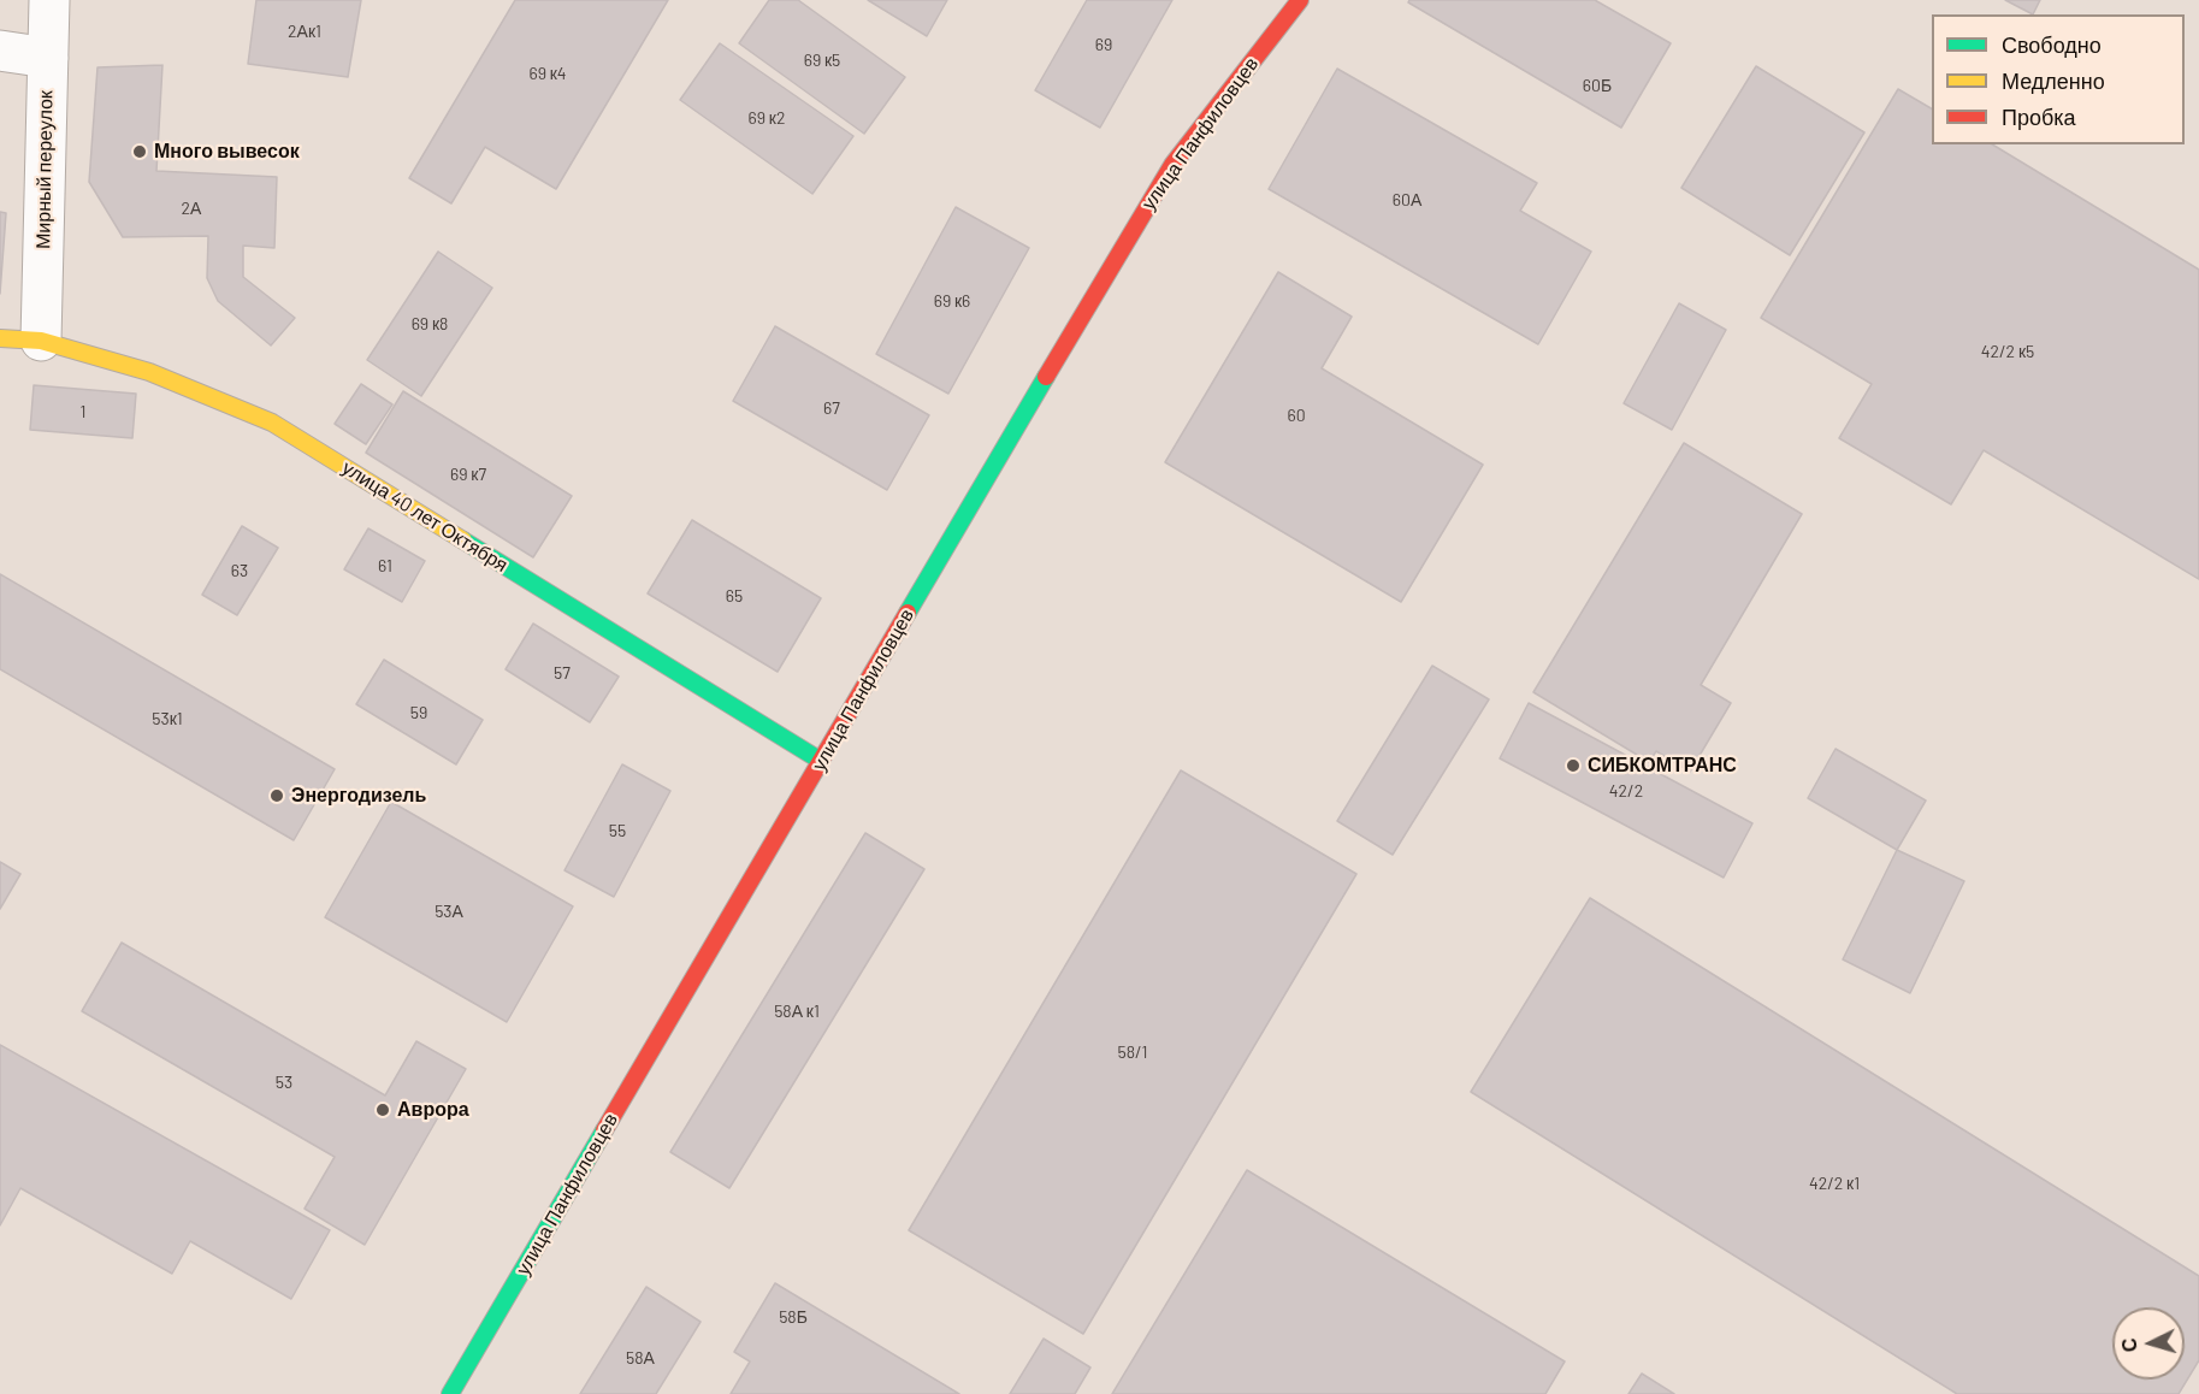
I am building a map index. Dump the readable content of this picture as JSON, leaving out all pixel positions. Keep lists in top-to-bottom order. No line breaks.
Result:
{"streets":{"street":["улица Панфиловцев","Мирный переулок","улица 40 лет Октября"]},"crossings":[["улица Панфиловцев","улица 40 лет Октября"],["Мирный переулок","улица 40 лет Октября"]],"places":["Много вывесок","СИБКОМТРАНС","Энергодизель","Аврора"],"house_numbers":["2Ак1","69","69 к5","69 к4","60Б","69 к2","60А","2А","69 к6","69 к8","42/2 к5","67","1","60","69 к7","61","63","65","57","59","53к1","42/2","55","53А","58А к1","58/1","53","42/2 к1","58Б","58А"],"legend":["Свободно","Медленно","Пробка"],"north":"left"}
